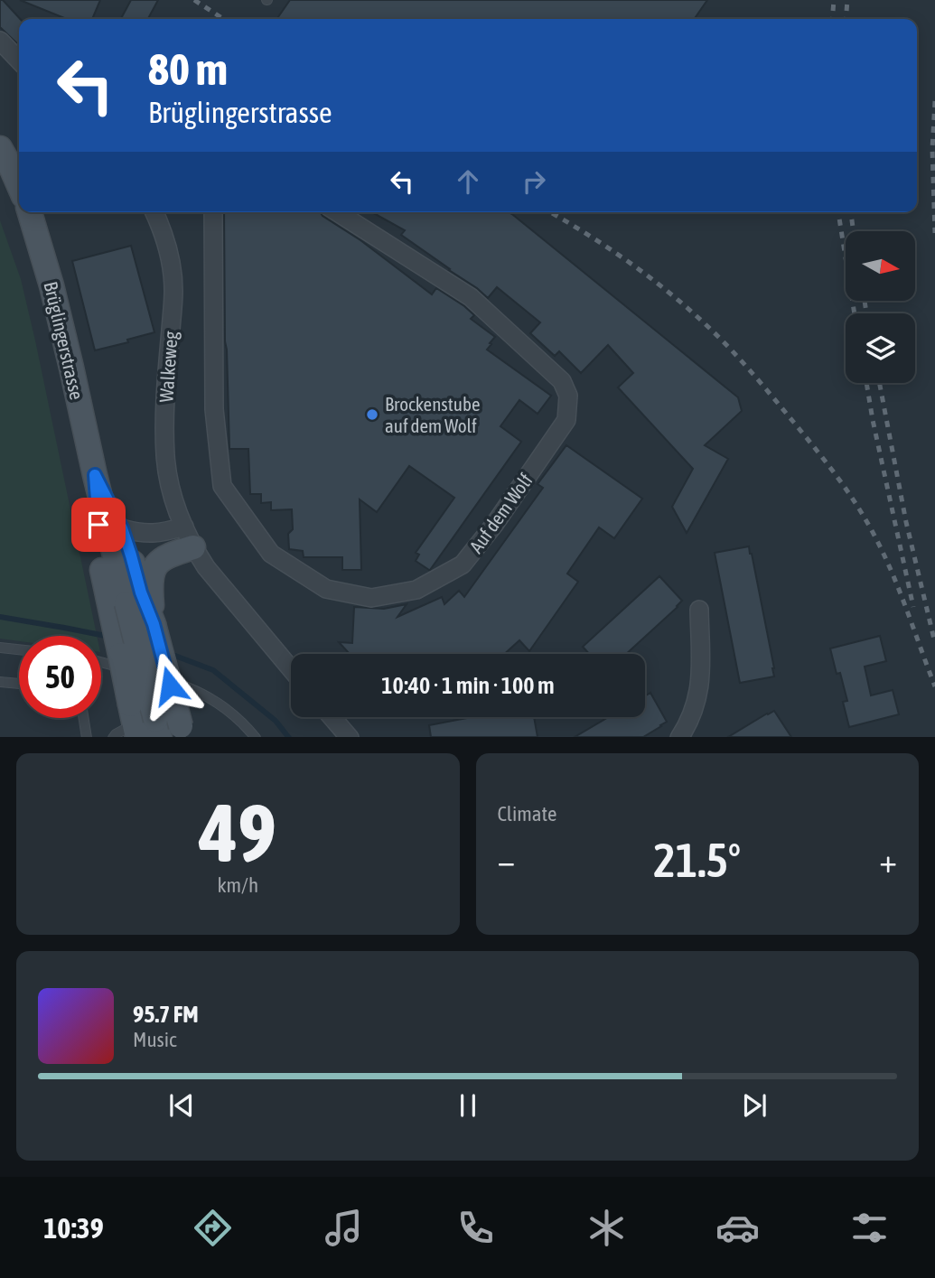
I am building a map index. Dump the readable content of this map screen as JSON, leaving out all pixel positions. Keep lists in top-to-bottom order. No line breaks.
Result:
{"streets":{"main road":["Brüglingerstrasse"],"street":["Walkeweg","Auf dem Wolf"]},"places":["Brockenstube auf dem Wolf"],"north":"right","page":{"turn":["80 m","Brüglingerstrasse"],"limit":"50","trip":"10:40 · 1 min · 100 m","tile":[["49","km/h"],"Climate"],"heat":["−","21.5°","+"],"song":["95.7 FM","Music"],"tabs":"10:39"}}
